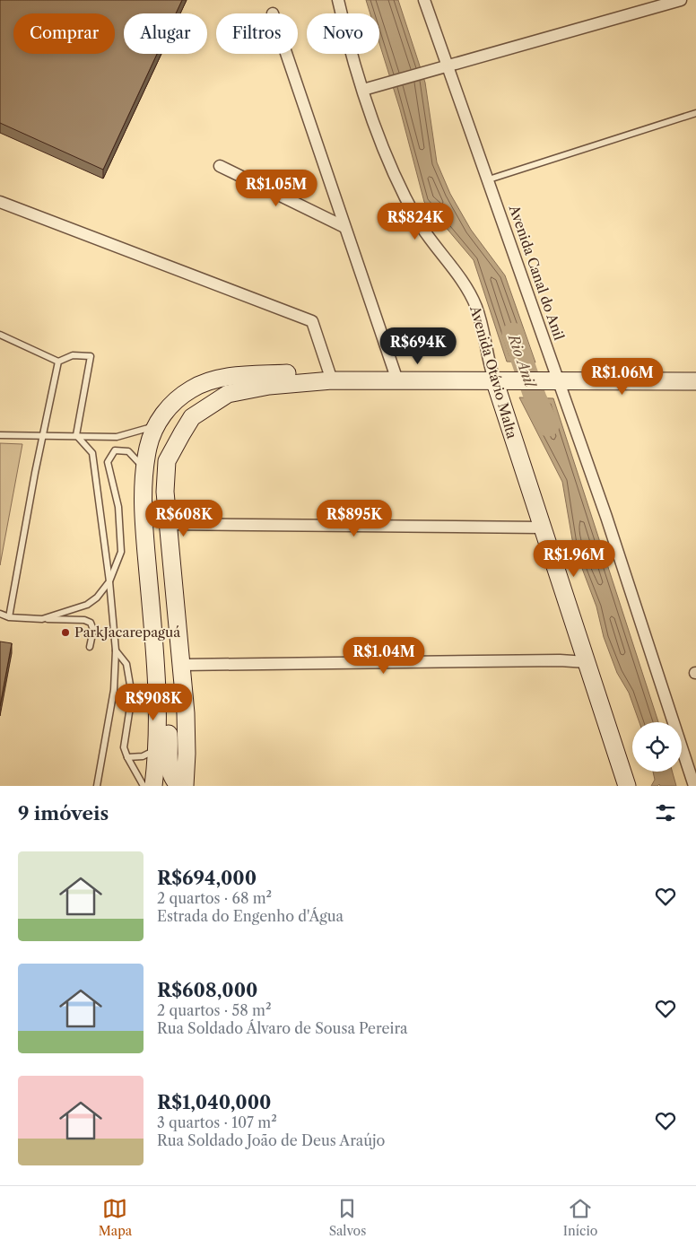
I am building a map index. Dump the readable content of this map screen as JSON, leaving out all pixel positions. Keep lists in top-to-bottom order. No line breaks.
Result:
{"streets":{"street":["Avenida Canal do Anil","Avenida Otávio Malta"]},"water":["Rio Anil"],"places":["ParkJacarepaguá"],"page":{"chip":["Comprar","Alugar","Filtros","Novo"],"price":["R$1.05M","R$824K","R$694K","R$1.06M","R$608K","R$895K","R$1.96M","R$1.04M","R$908K"],"heading":"9 imóveis","list":[{"name":"R$694,000","note":"2 quartos · 68 m² · Estrada do Engenho d'Água"},{"name":"R$608,000","note":"2 quartos · 58 m² · Rua Soldado Álvaro de Sousa Pereira"},{"name":"R$1,040,000","note":"3 quartos · 107 m² · Rua Soldado João de Deus Araújo"}],"tabs":["Mapa","Salvos","Início"]}}
